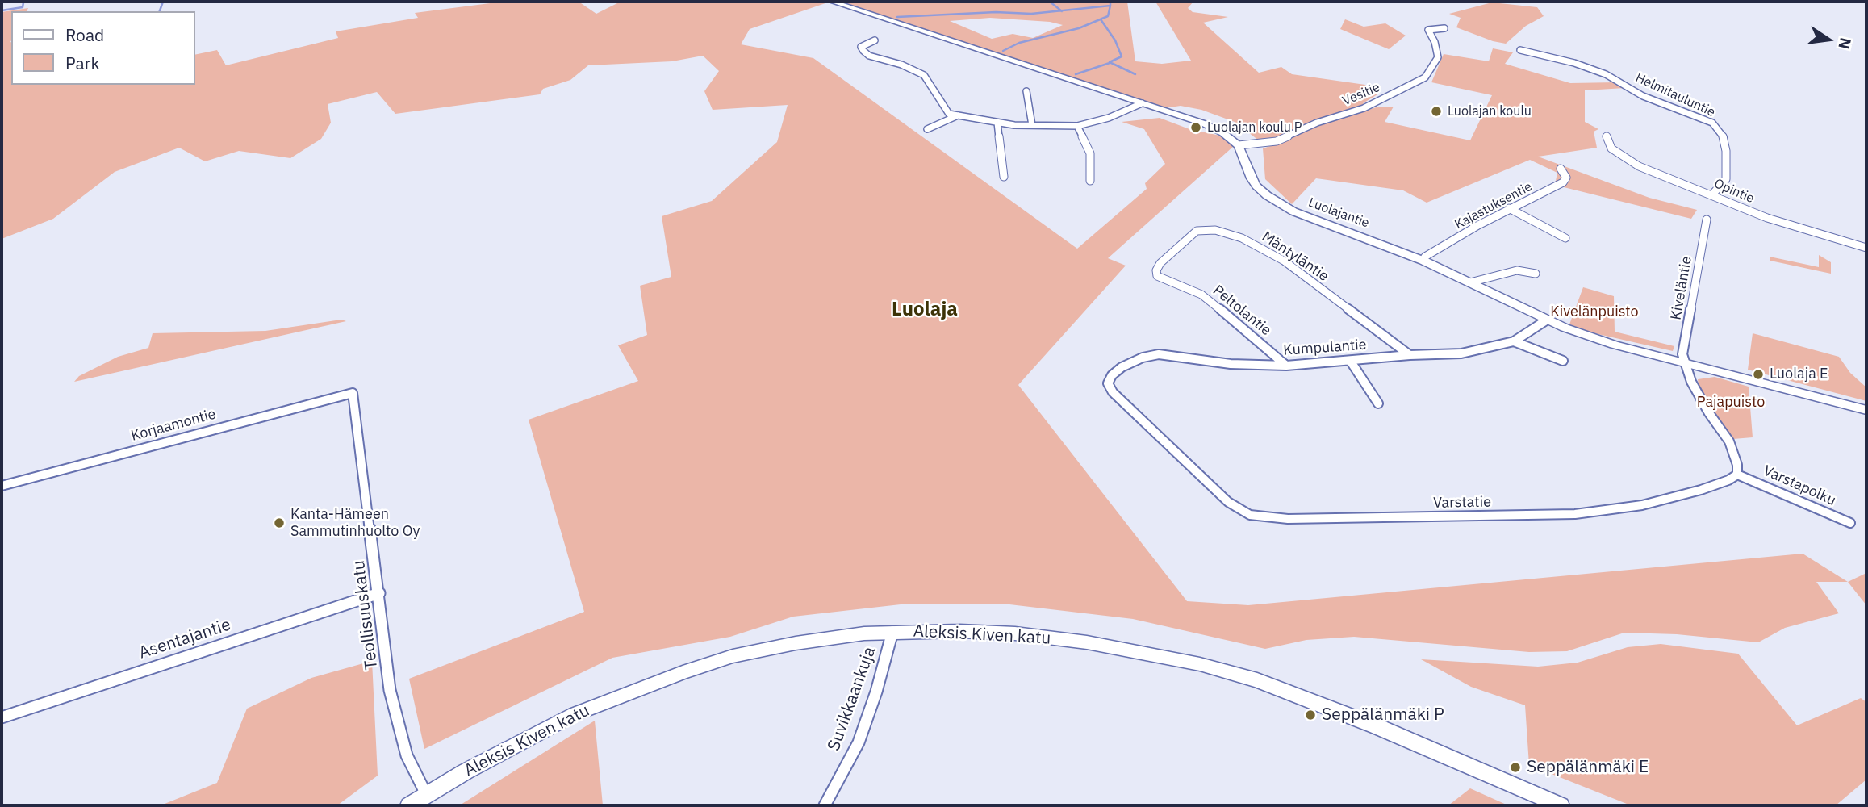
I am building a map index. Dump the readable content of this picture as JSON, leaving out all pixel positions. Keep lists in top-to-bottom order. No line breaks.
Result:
{"streets":{"main road":["Luolajantie","Aleksis Kiven katu"],"street":["Vesitie","Helmitauluntie","Opintie","Kajastuksentie","Mäntyläntie","Kiveläntie","Peltolantie","Kumpulantie","Korjaamontie","Varstapolku","Varstatie","Teollisuuskatu","Asentajantie","Suvikkaankuja"]},"crossings":[["Vesitie","Luolajantie"],["Helmitauluntie","Opintie"],["Kajastuksentie","Luolajantie"],["Luolajantie","Kiveläntie"],["Luolajantie","Kumpulantie"],["Mäntyläntie","Peltolantie"],["Mäntyläntie","Kumpulantie"],["Peltolantie","Kumpulantie"],["Kumpulantie","Varstatie"],["Korjaamontie","Teollisuuskatu"],["Varstapolku","Varstatie"],["Teollisuuskatu","Aleksis Kiven katu"],["Teollisuuskatu","Asentajantie"],["Aleksis Kiven katu","Suvikkaankuja"]],"districts":["Luolaja"],"parks":["Kivelänpuisto","Pajapuisto"],"places":["Luolajan koulu","Luolajan koulu P","Luolaja E","Kanta-Hämeen Sammutinhuolto Oy","Seppälänmäki P","Seppälänmäki E"],"legend":["Road","Park"],"north":"right"}
